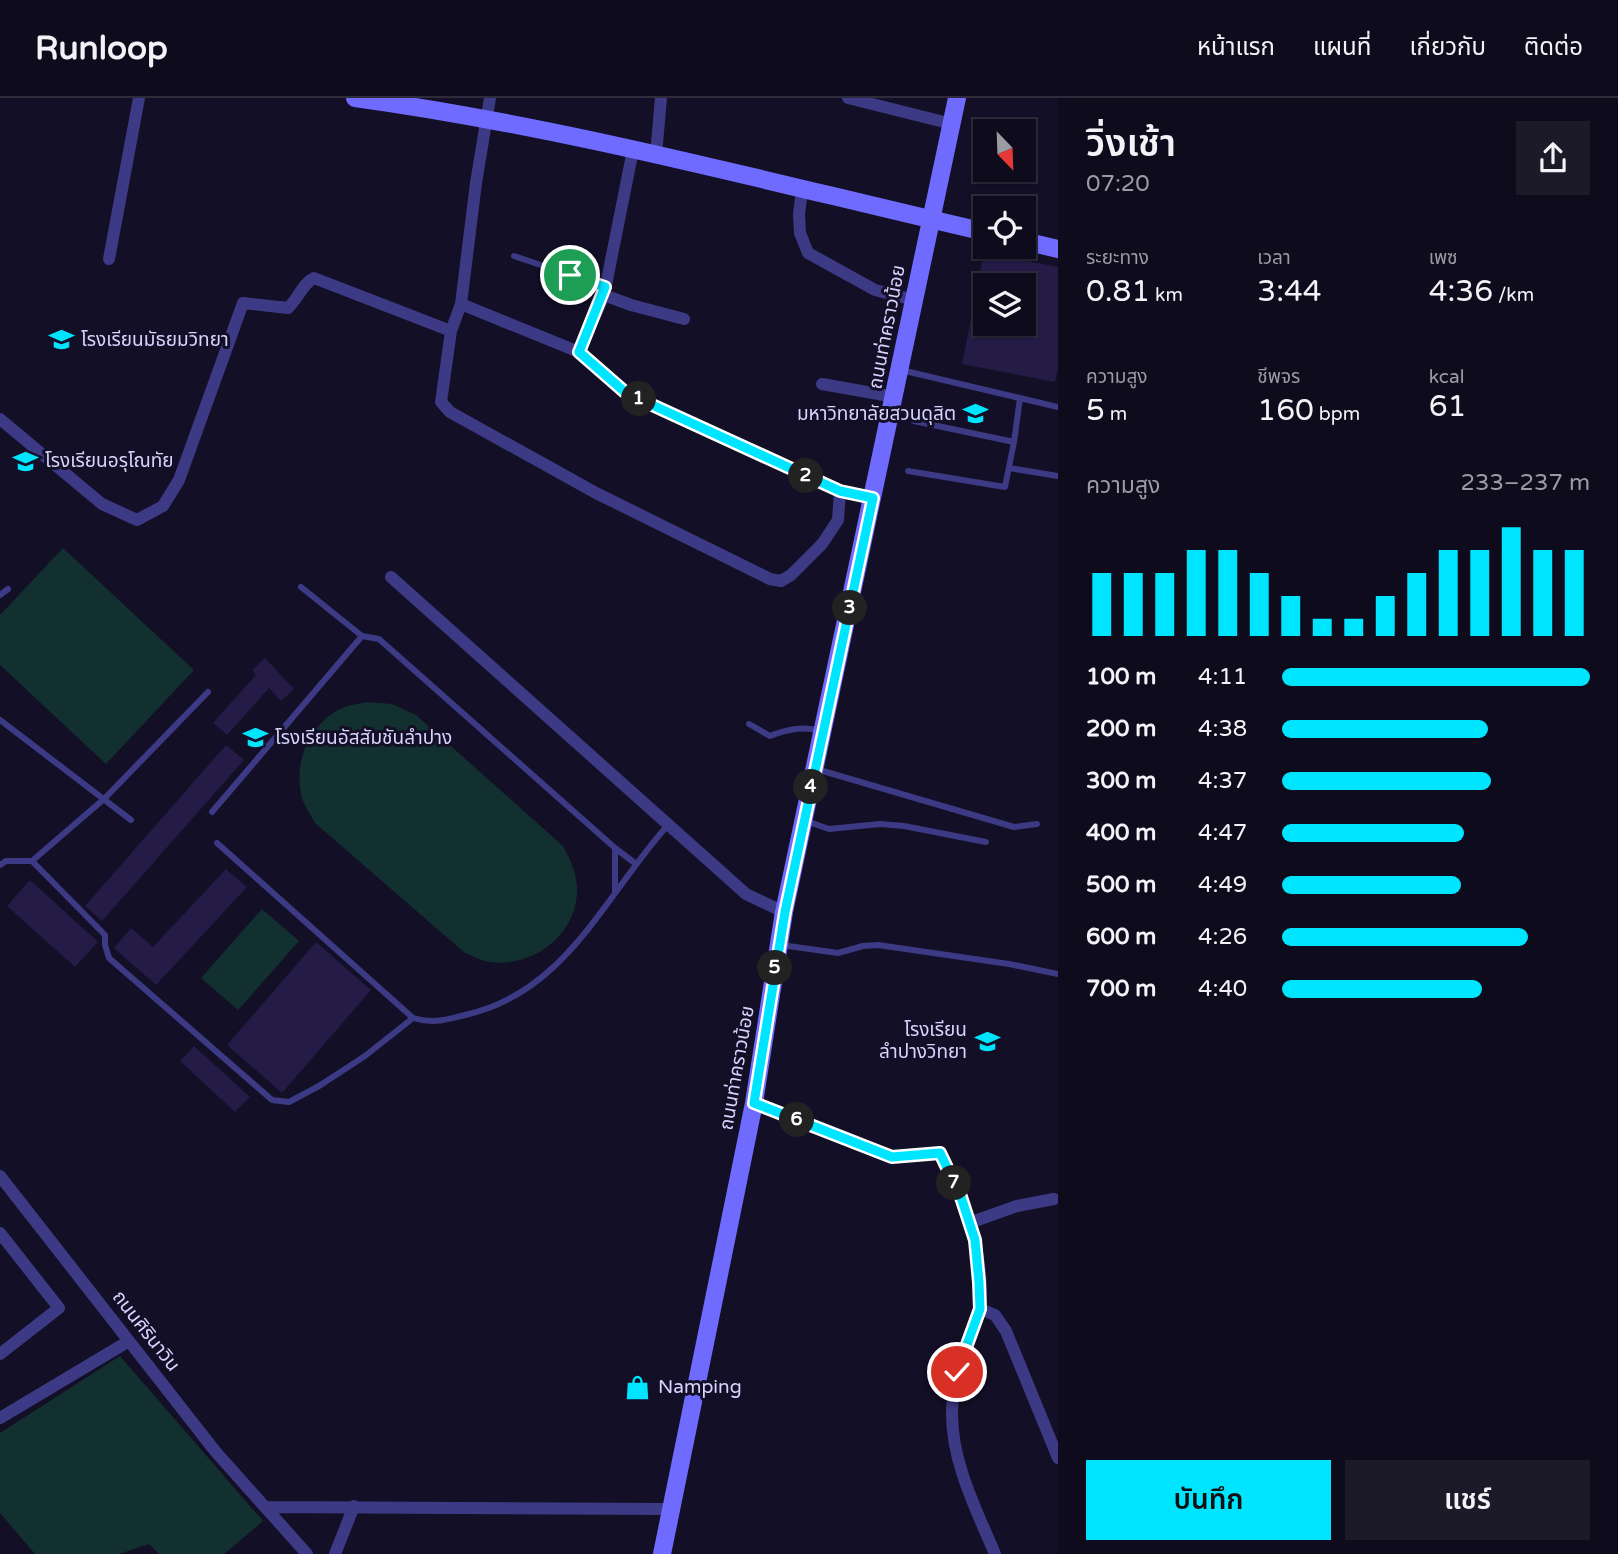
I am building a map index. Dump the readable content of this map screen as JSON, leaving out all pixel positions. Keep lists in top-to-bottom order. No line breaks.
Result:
{"streets":{"street":["ถนนท่าคราวน้อย","ถนนศิรินาวิน"]},"places":{"school or university":["โรงเรียนมัธยมวิทยา","มหาวิทยาลัยสวนดุสิต","โรงเรียนอรุโณทัย","โรงเรียนอัสสัมชันลำปาง","โรงเรียน ลำปางวิทยา"],"shop":["Namping"]},"north":"bottom right","page":{"header":"Runloop","nav":["หน้าแรก","แผนที่","เกี่ยวกับ","ติดต่อ"],"heading":["วิ่งเช้า","07:20"],"stats":[["ระยะทาง","0.81 km"],["เวลา","3:44"],["เพซ","4:36 /km"],["ความสูง","5 m"],["ชีพจร","160 bpm"],["kcal","61"]],"pins":["1","2","3","4","5","6","7"],"chart":["ความสูง","233–237 m"],"list":[{"name":"100 m","note":"4:11"},{"name":"200 m","note":"4:38"},{"name":"300 m","note":"4:37"},{"name":"400 m","note":"4:47"},{"name":"500 m","note":"4:49"},{"name":"600 m","note":"4:26"},{"name":"700 m","note":"4:40"}],"buttons":["บันทึก","แชร์"]}}
